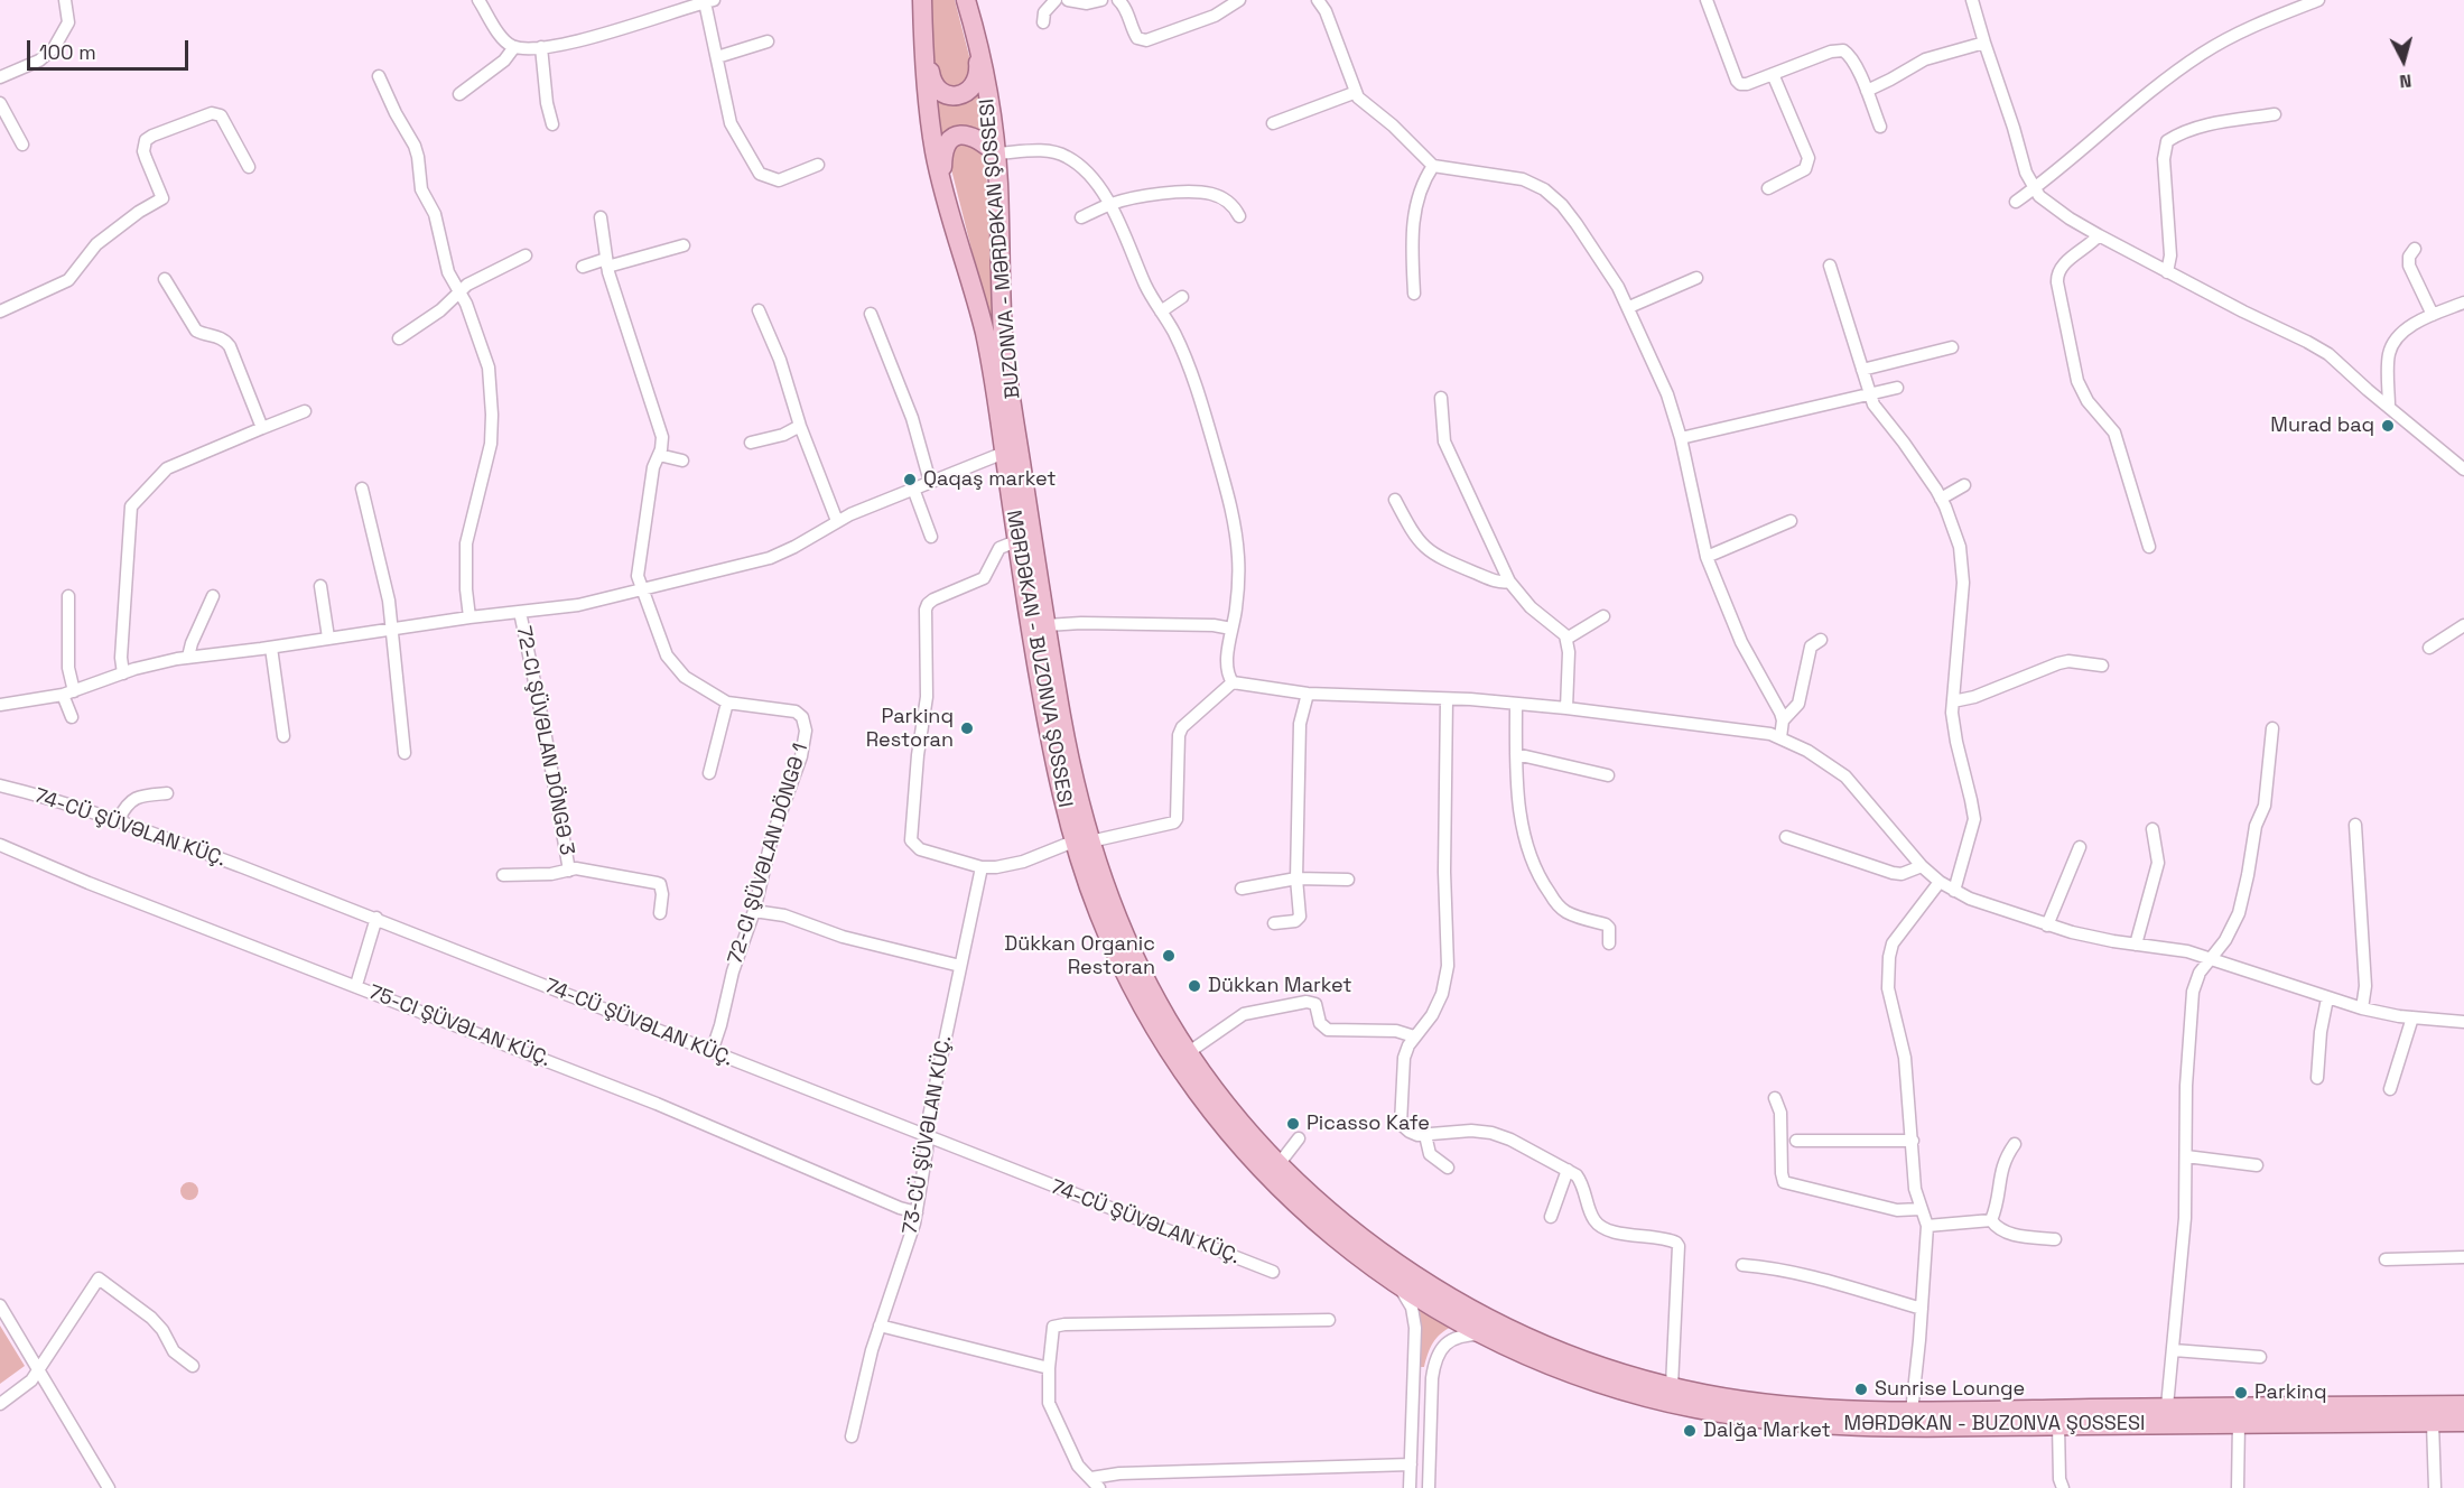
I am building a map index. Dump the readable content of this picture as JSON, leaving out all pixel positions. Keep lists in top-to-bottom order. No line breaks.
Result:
{"streets":{"main road":["BUZONVA - MƏRDƏKAN ŞOSSESI","MƏRDƏKAN - BUZONVA ŞOSSESI"],"street":["72-CI ŞÜVƏLAN DÖNGƏ 3","74-CÜ ŞÜVƏLAN KÜÇ.","72-CI ŞÜVƏLAN DÖNGƏ 1","75-CI ŞÜVƏLAN KÜÇ.","73-CÜ ŞÜVƏLAN KÜÇ."]},"crossings":[["BUZONVA - MƏRDƏKAN ŞOSSESI","MƏRDƏKAN - BUZONVA ŞOSSESI"],["74-CÜ ŞÜVƏLAN KÜÇ.","72-CI ŞÜVƏLAN DÖNGƏ 1"],["74-CÜ ŞÜVƏLAN KÜÇ.","73-CÜ ŞÜVƏLAN KÜÇ."],["75-CI ŞÜVƏLAN KÜÇ.","73-CÜ ŞÜVƏLAN KÜÇ."]],"places":["Murad baq","Qaqaş market","Parkinq Restoran","Dükkan Organic Restoran","Dükkan Market","Picasso Kafe","Sunrise Lounge","Parkinq","Dalğa Market"],"scale_bar":"100 m","north":"bottom"}
